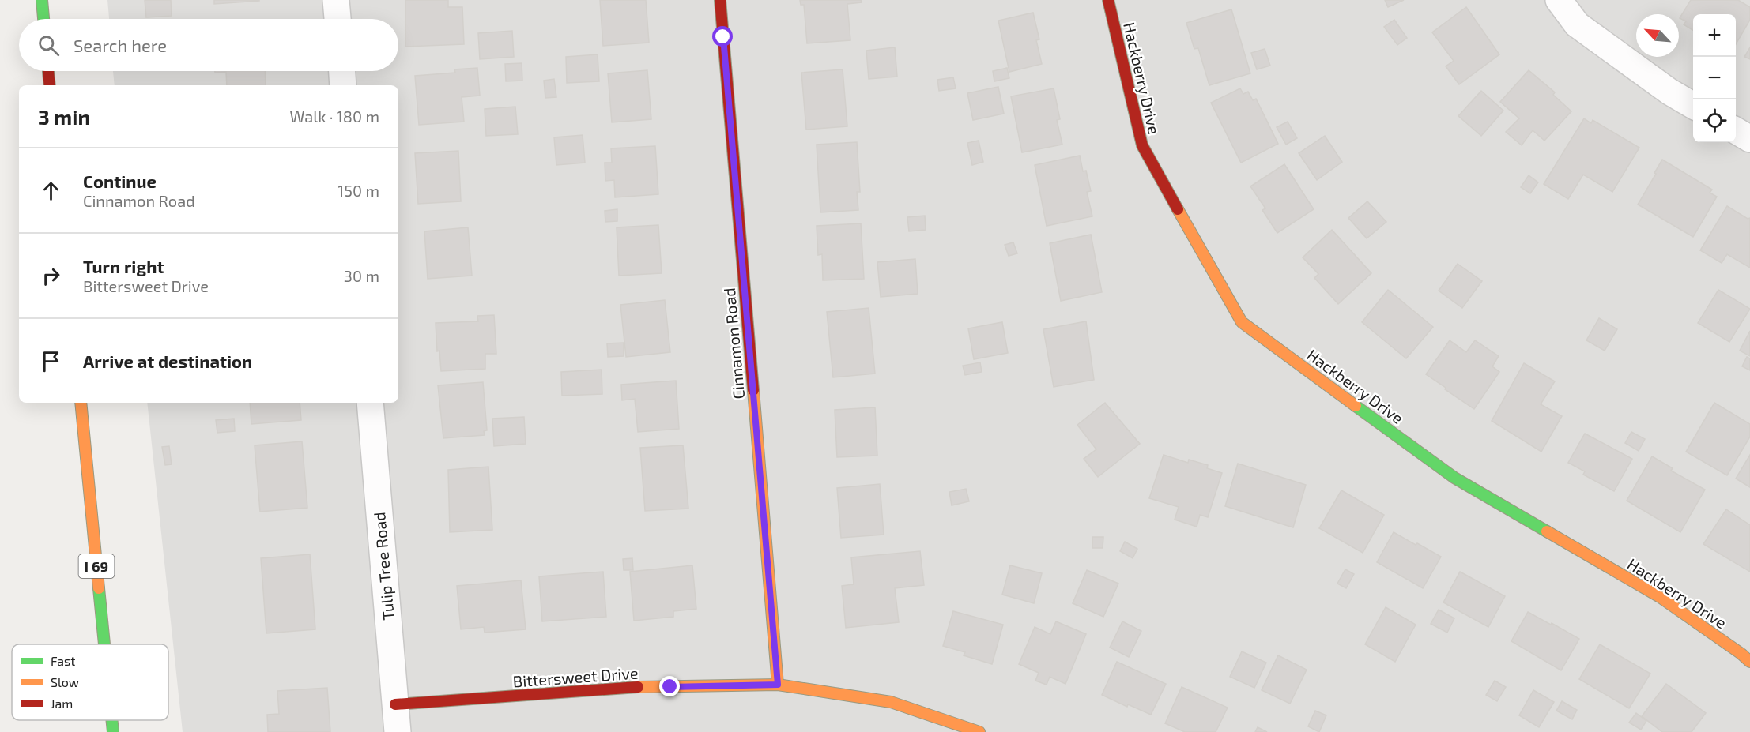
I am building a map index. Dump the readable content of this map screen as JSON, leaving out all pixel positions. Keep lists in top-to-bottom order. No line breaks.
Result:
{"streets":{"main road":["Hackberry Drive","Cinnamon Road","I 69","Bittersweet Drive"],"street":["Tulip Tree Road"]},"crossings":[["Cinnamon Road","Bittersweet Drive"],["Tulip Tree Road","Bittersweet Drive"]],"legend":["Fast","Slow","Jam"],"north":"top left","page":{"map_buttons":["+","−"],"search":"Search here","heading":["3 min","Walk · 180 m"],"list":[["Continue","Cinnamon Road","150 m"],["Turn right","Bittersweet Drive","30 m"],"Arrive at destination"]}}
